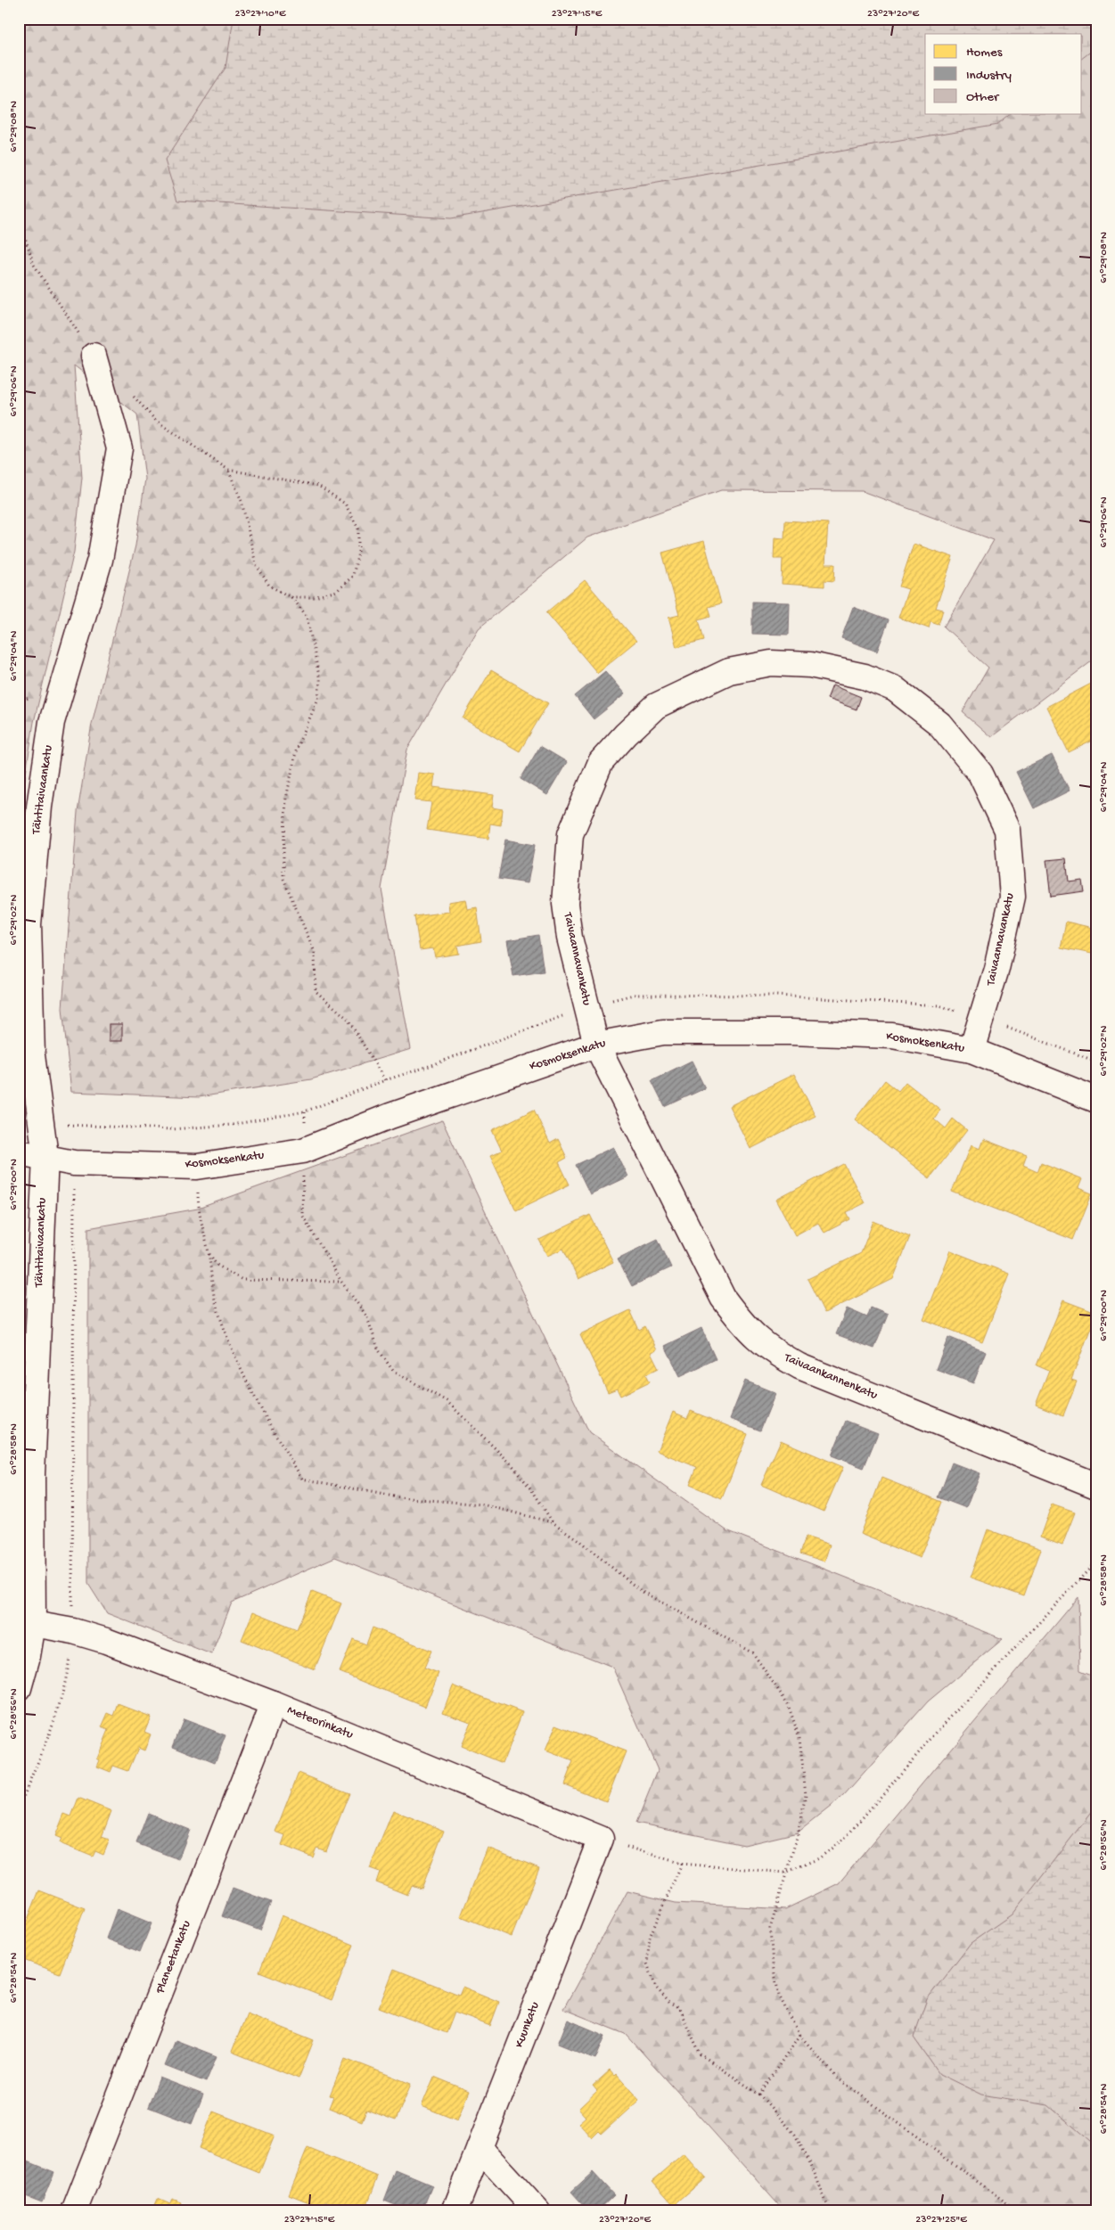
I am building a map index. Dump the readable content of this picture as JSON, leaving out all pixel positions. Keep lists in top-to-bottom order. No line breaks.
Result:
{"streets":{"street":["Tähtitaivaankatu","Taivaannavankatu","Kosmoksenkatu","Taivaankannenkatu","Meteorinkatu","Planeetankatu","Kuunkatu"]},"crossings":[["Tähtitaivaankatu","Kosmoksenkatu"],["Tähtitaivaankatu","Meteorinkatu"],["Taivaannavankatu","Kosmoksenkatu"],["Taivaannavankatu","Taivaankannenkatu"],["Kosmoksenkatu","Taivaankannenkatu"],["Meteorinkatu","Planeetankatu"],["Meteorinkatu","Kuunkatu"]],"legend":["Homes","Industry","Other"],"coordinates":["23°27'10\"E","23°27'15\"E","23°27'20\"E","61°29'08\"N","61°29'06\"N","61°29'04\"N","61°29'02\"N","61°29'00\"N","61°28'58\"N","61°28'56\"N","61°28'54\"N","23°27'25\"E"]}
